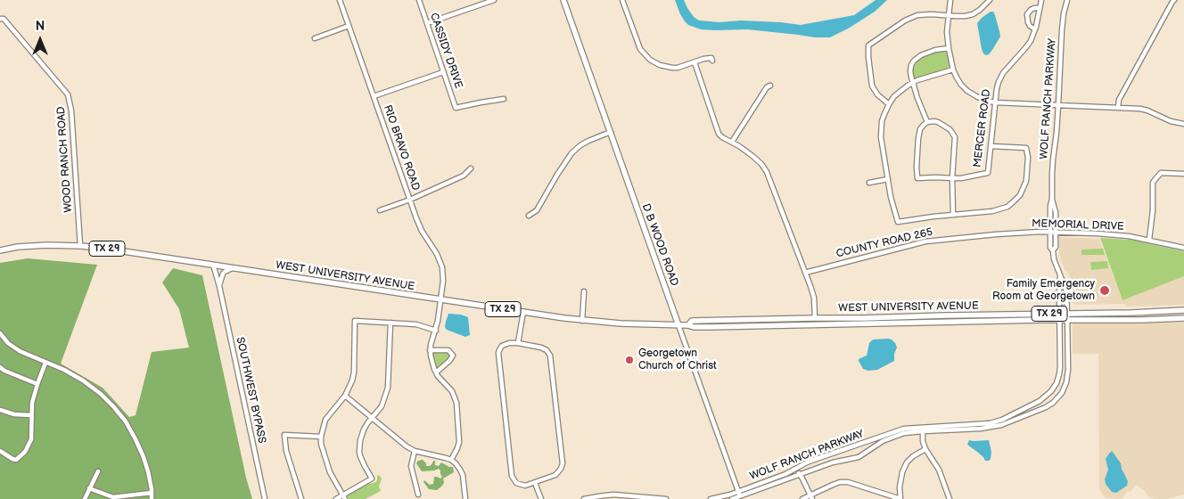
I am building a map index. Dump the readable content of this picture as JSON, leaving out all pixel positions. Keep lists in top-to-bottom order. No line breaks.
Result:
{"streets":{"main road":["D B WOOD ROAD","TX 29","WEST UNIVERSITY AVENUE"],"street":["CASSIDY DRIVE","WOLF RANCH PARKWAY","MERCER ROAD","RIO BRAVO ROAD","WOOD RANCH ROAD","MEMORIAL DRIVE","COUNTY ROAD 265","SOUTHWEST BYPASS"]},"crossings":[["WOLF RANCH PARKWAY","MEMORIAL DRIVE"],["WOLF RANCH PARKWAY","D B WOOD ROAD"],["WOLF RANCH PARKWAY","WEST UNIVERSITY AVENUE"],["RIO BRAVO ROAD","WEST UNIVERSITY AVENUE"],["WOOD RANCH ROAD","WEST UNIVERSITY AVENUE"],["MEMORIAL DRIVE","COUNTY ROAD 265"],["D B WOOD ROAD","WEST UNIVERSITY AVENUE"],["WEST UNIVERSITY AVENUE","SOUTHWEST BYPASS"]],"places":["Family Emergency Room at Georgetown","Georgetown Church of Christ"],"north":"top"}
